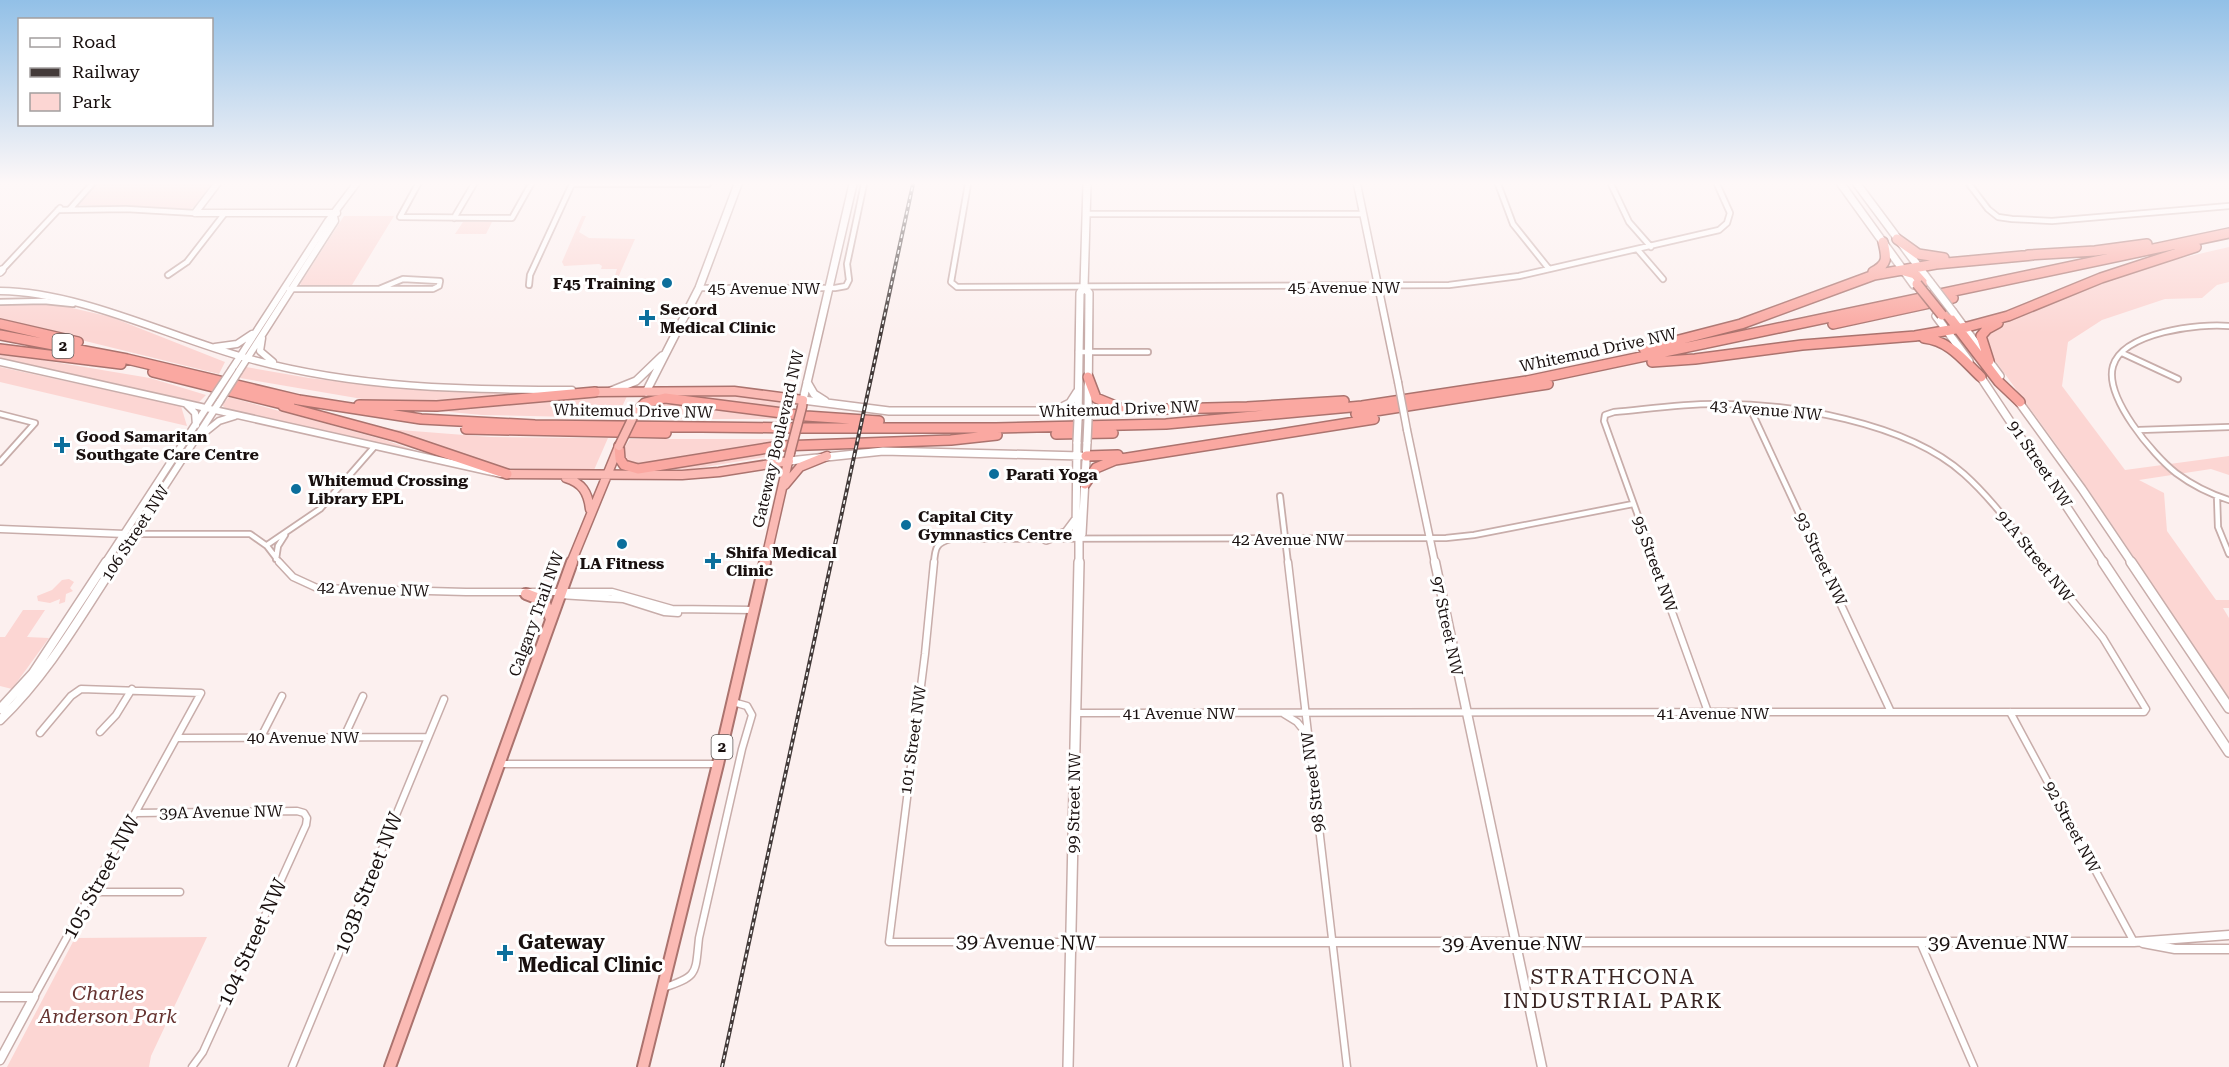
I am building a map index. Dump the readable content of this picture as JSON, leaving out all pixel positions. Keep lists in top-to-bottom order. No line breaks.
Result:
{"streets":{"highway":["2","Whitemud Drive NW","Gateway Boulevard NW","Calgary Trail NW"],"main road":["91 Street NW","99 Street NW"],"street":["45 Avenue NW","43 Avenue NW","106 Street NW","42 Avenue NW","91A Street NW","93 Street NW","95 Street NW","97 Street NW","41 Avenue NW","40 Avenue NW","101 Street NW","98 Street NW","39A Avenue NW","92 Street NW","105 Street NW","103B Street NW","104 Street NW","39 Avenue NW"]},"crossings":[["45 Avenue NW","Gateway Boulevard NW"],["45 Avenue NW","Calgary Trail NW"],["45 Avenue NW","97 Street NW"],["45 Avenue NW","99 Street NW"],["43 Avenue NW","91A Street NW"],["43 Avenue NW","93 Street NW"],["43 Avenue NW","95 Street NW"],["Gateway Boulevard NW","42 Avenue NW"],["42 Avenue NW","95 Street NW"],["42 Avenue NW","Calgary Trail NW"],["42 Avenue NW","97 Street NW"],["42 Avenue NW","101 Street NW"],["42 Avenue NW","98 Street NW"],["42 Avenue NW","99 Street NW"],["91A Street NW","41 Avenue NW"],["93 Street NW","41 Avenue NW"],["95 Street NW","41 Avenue NW"],["97 Street NW","41 Avenue NW"],["97 Street NW","39 Avenue NW"],["41 Avenue NW","98 Street NW"],["41 Avenue NW","99 Street NW"],["41 Avenue NW","92 Street NW"],["40 Avenue NW","105 Street NW"],["40 Avenue NW","103B Street NW"],["101 Street NW","39 Avenue NW"],["98 Street NW","39 Avenue NW"],["99 Street NW","39 Avenue NW"],["39A Avenue NW","105 Street NW"],["39A Avenue NW","104 Street NW"],["92 Street NW","39 Avenue NW"]],"districts":["STRATHCONA INDUSTRIAL PARK"],"parks":["Charles Anderson Park"],"places":{"other":["F45 Training","Parati Yoga","Whitemud Crossing Library EPL","Capital City Gymnastics Centre","LA Fitness"],"health":["Secord Medical Clinic","Good Samaritan Southgate Care Centre","Shifa Medical Clinic","Gateway Medical Clinic"]},"legend":["Road","Railway","Park"]}
